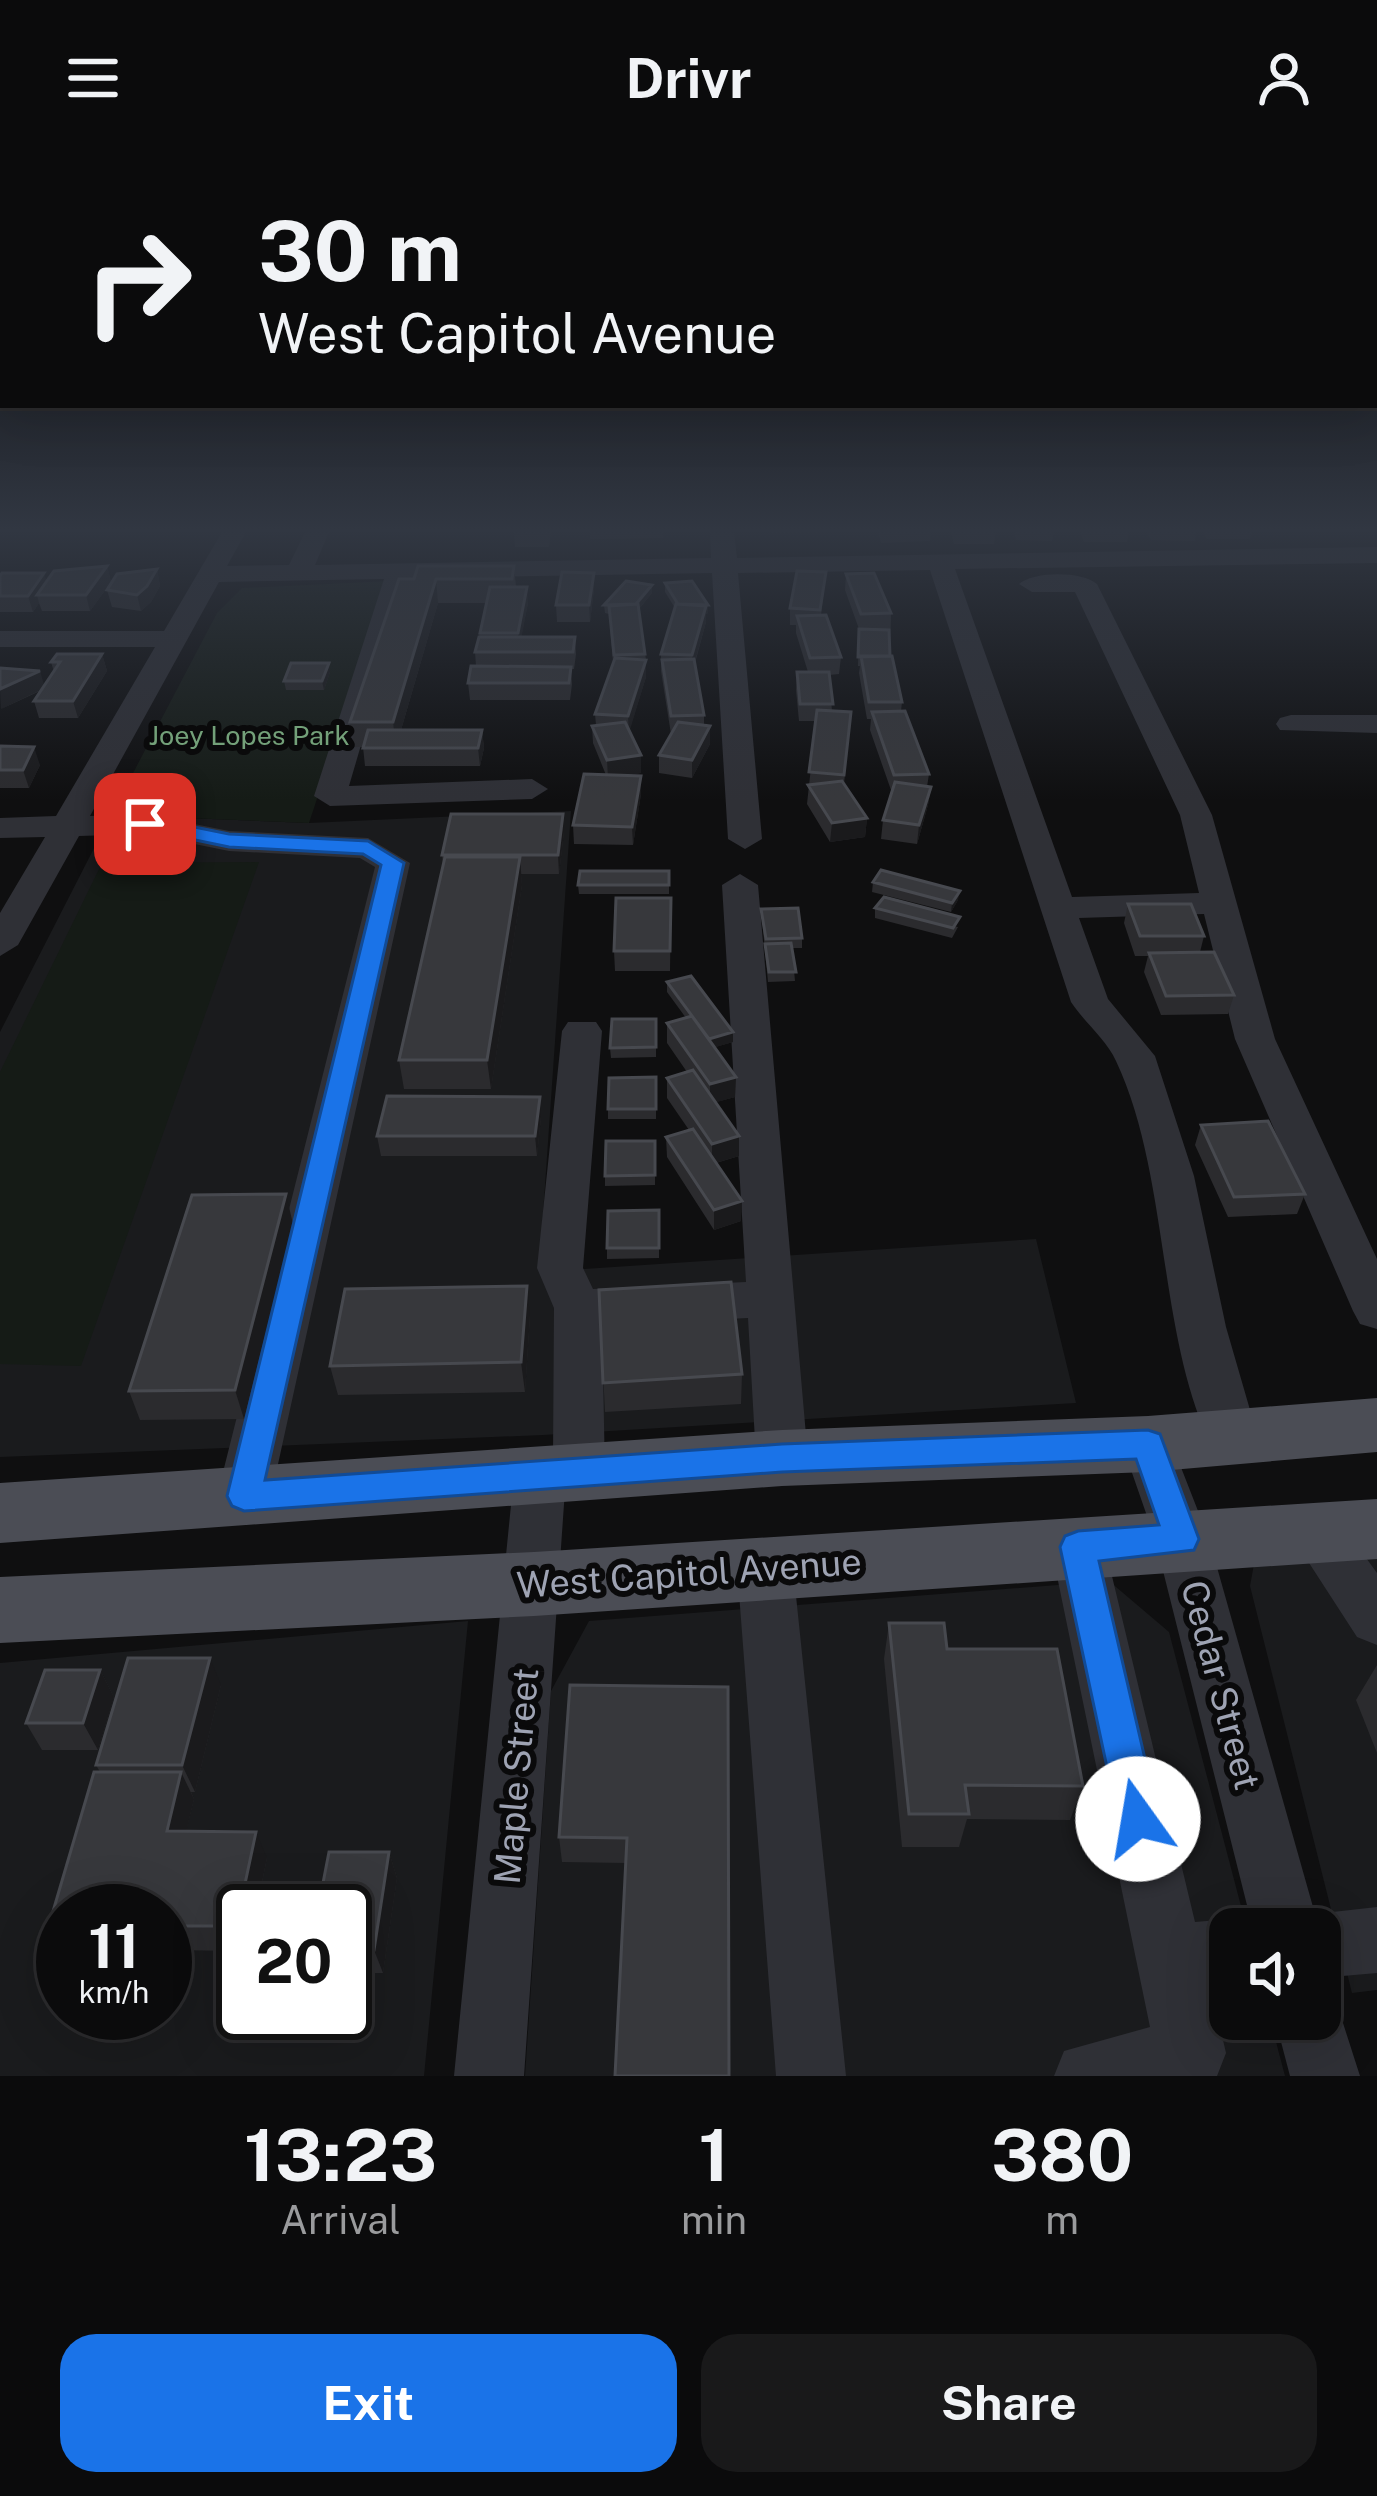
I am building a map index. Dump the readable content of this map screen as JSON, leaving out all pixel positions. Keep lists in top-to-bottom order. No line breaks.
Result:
{"streets":{"main road":["West Capitol Avenue"],"street":["Cedar Street","Maple Street"]},"crossings":[["West Capitol Avenue","Cedar Street"],["West Capitol Avenue","Maple Street"]],"parks":["Joey Lopes Park"],"page":{"header":"Drivr","turn":["30 m","West Capitol Avenue"],"speed":"11 km/h","limit":"20","eta":["13:23","Arrival","1","min","380","m"],"buttons":["Exit","Share"]}}
